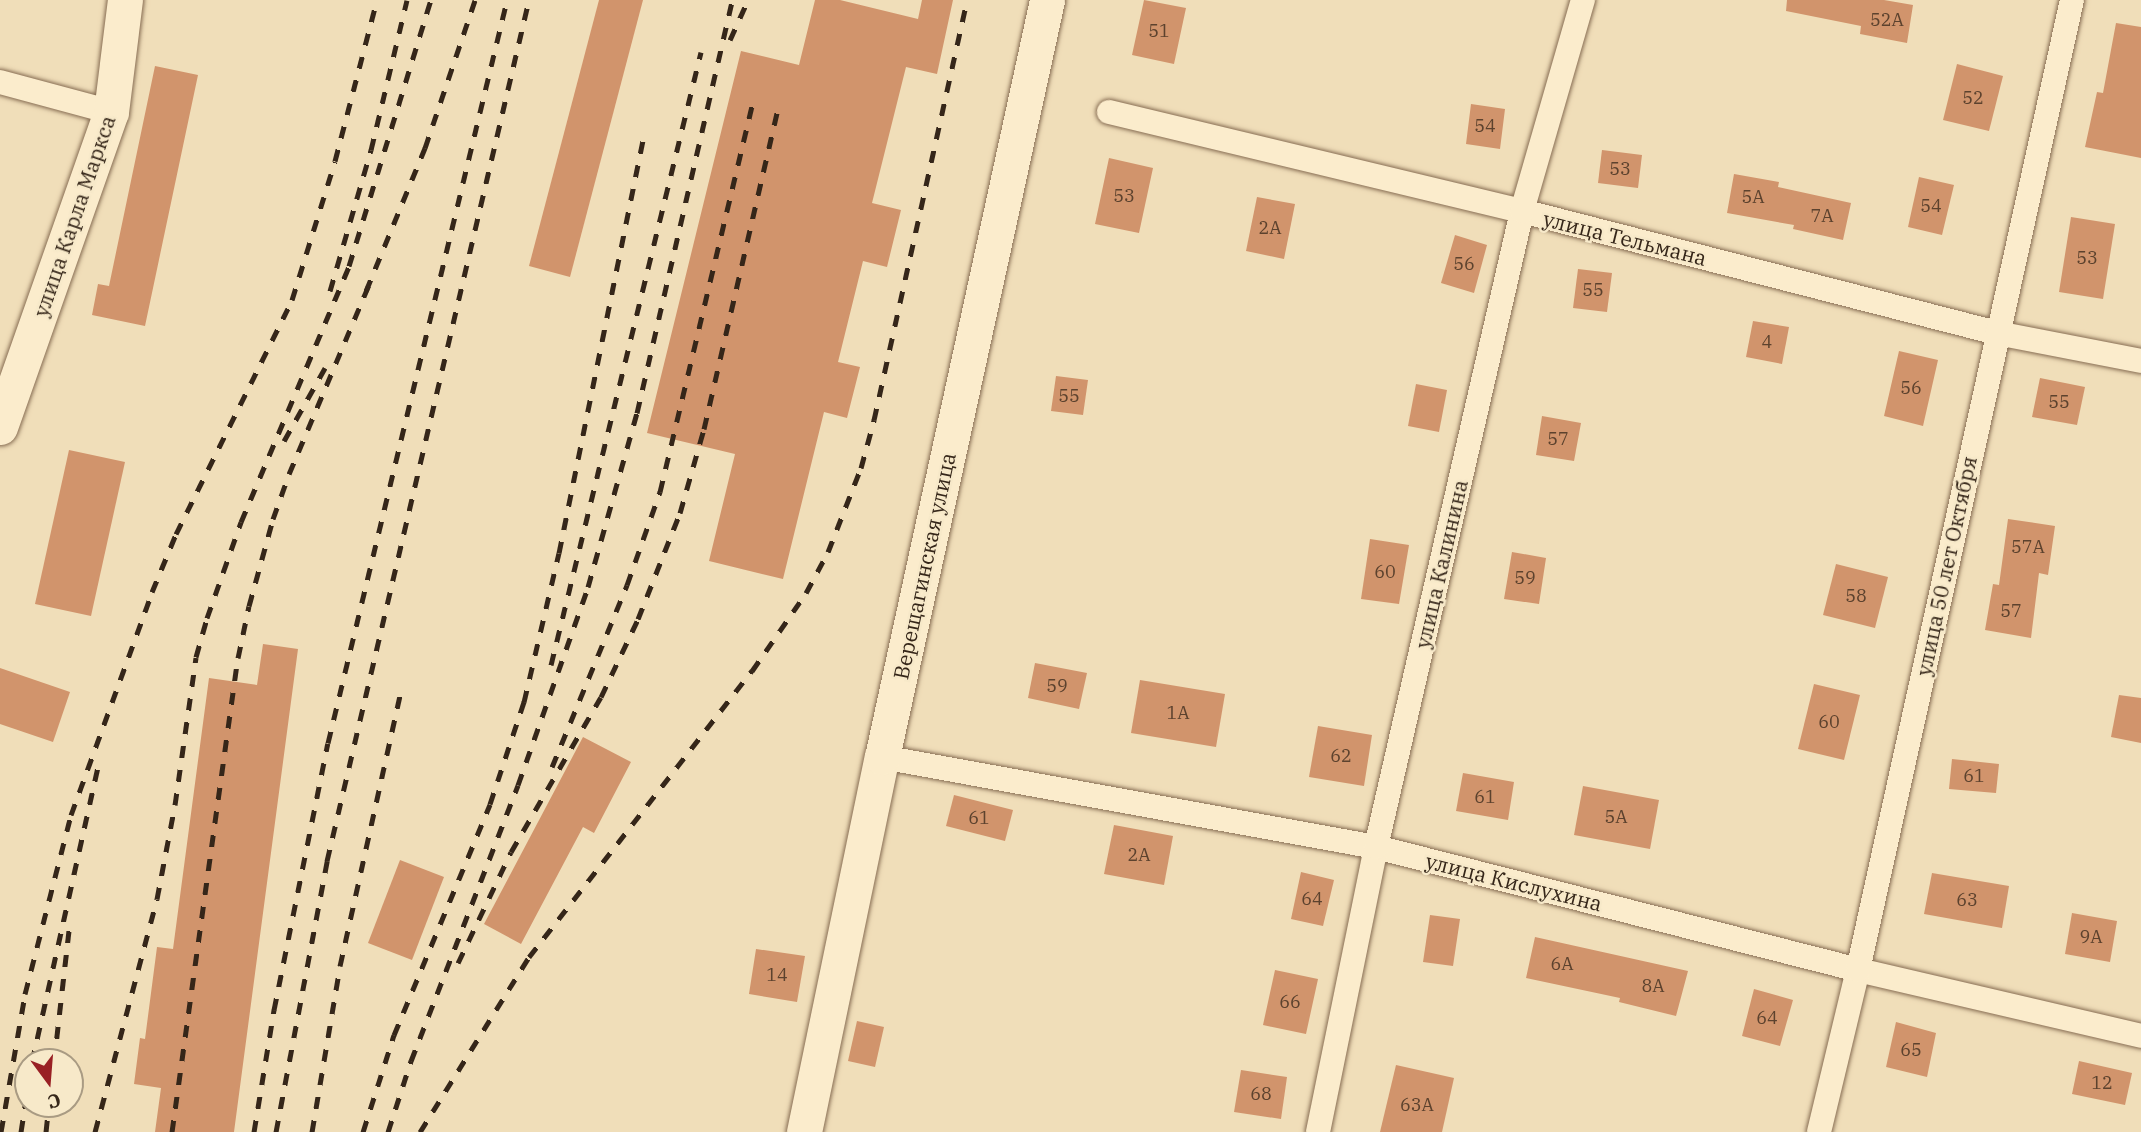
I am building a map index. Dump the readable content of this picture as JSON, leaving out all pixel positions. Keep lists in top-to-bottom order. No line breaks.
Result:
{"streets":{"main road":["улица Карла Маркса","Верещагинская улица"],"street":["улица Тельмана","улица Калинина","улица 50 лет Октября","улица Кислухина"]},"crossings":[["улица Тельмана","улица Калинина"],["улица Тельмана","улица 50 лет Октября"],["улица Калинина","улица Кислухина"],["Верещагинская улица","улица Кислухина"],["улица 50 лет Октября","улица Кислухина"]],"house_numbers":["52А","51","52","54","53","53","5А","54","7А","2А","53","56","55","4","56","55","55","57","57А","60","59","58","57","59","1А","60","62","61","61","5А","61","2А","64","63","9А","6А","14","8А","66","64","65","12","68","63А"],"north":"bottom"}
